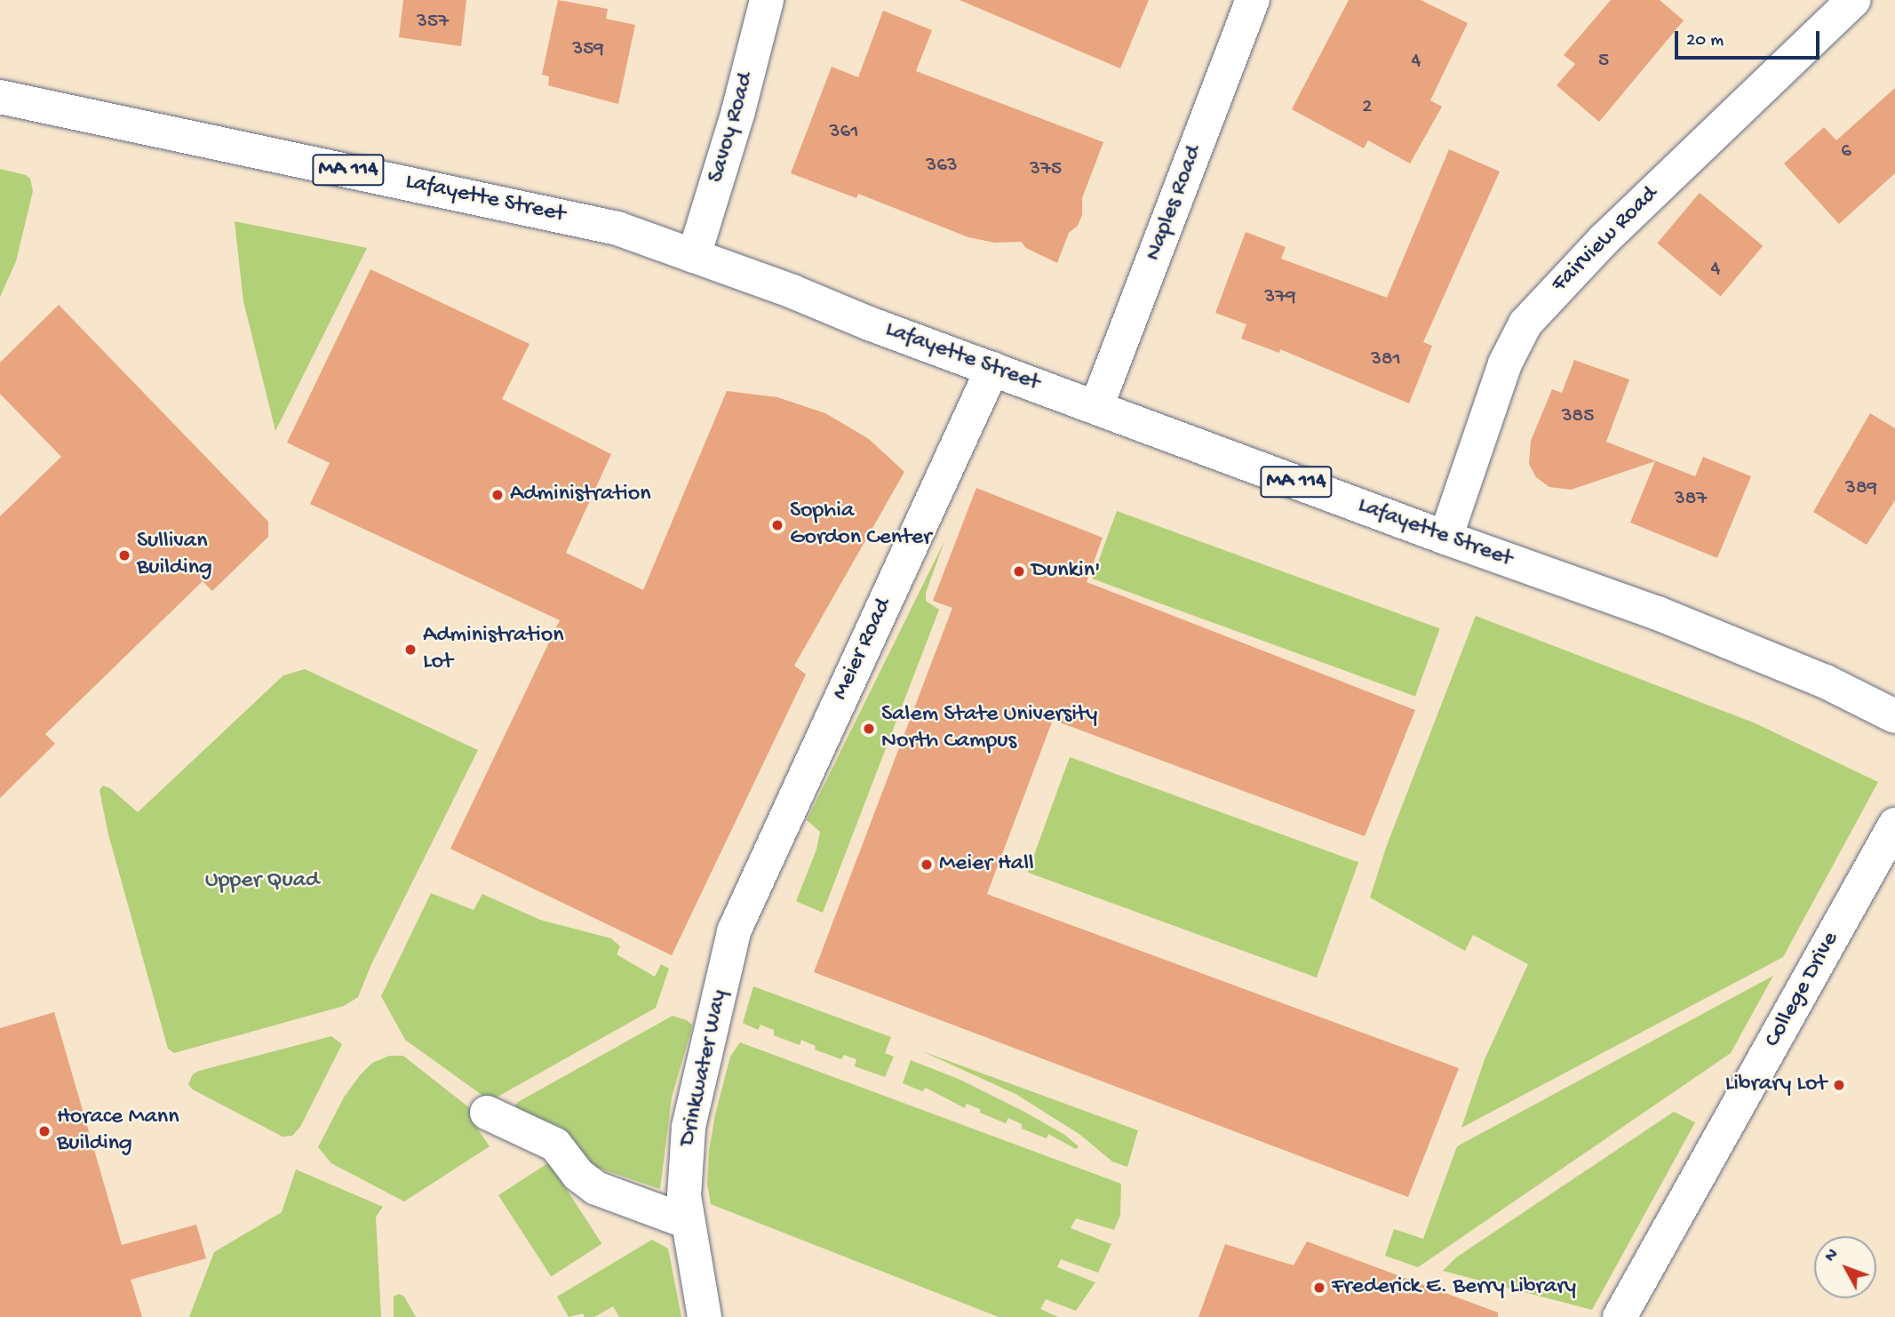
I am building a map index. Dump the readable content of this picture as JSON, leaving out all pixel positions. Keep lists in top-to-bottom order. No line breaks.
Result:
{"streets":{"street":["Savoy Road","MA 114","Lafayette Street","Naples Road","Fairview Road","Meier Road","College Drive","Drinkwater Way"]},"crossings":[["Savoy Road","Lafayette Street"],["Lafayette Street","Naples Road"],["Lafayette Street","Fairview Road"],["Lafayette Street","Meier Road"],["Meier Road","Drinkwater Way"]],"parks":["Upper Quad"],"places":["Administration","Sophia Gordon Center","Sullivan Building","Dunkin'","Administration Lot","Salem State University North Campus","Meier Hall","Library Lot","Horace Mann Building","Frederick E. Berry Library"],"house_numbers":["357","359","4","5","2","361","6","363","375","4","379","381","385","389","387"],"scale_bar":"20 m","north":"top left"}
